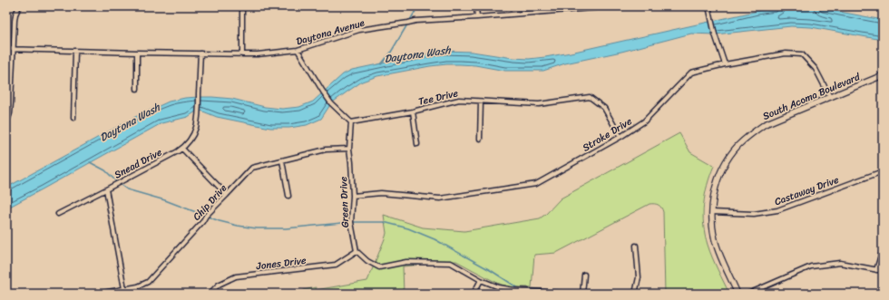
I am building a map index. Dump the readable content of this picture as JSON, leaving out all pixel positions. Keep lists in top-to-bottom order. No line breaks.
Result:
{"streets":{"main road":["South Acoma Boulevard"],"street":["Daytona Avenue","Tee Drive","Stroke Drive","Snead Drive","Castaway Drive","Chip Drive","Green Drive","Jones Drive"]},"crossings":[["Daytona Avenue","Snead Drive"],["South Acoma Boulevard","Stroke Drive"],["South Acoma Boulevard","Castaway Drive"],["Tee Drive","Stroke Drive"],["Tee Drive","Green Drive"],["Stroke Drive","Green Drive"],["Snead Drive","Chip Drive"],["Chip Drive","Green Drive"],["Green Drive","Jones Drive"]],"water":["Daytona Wash"]}
